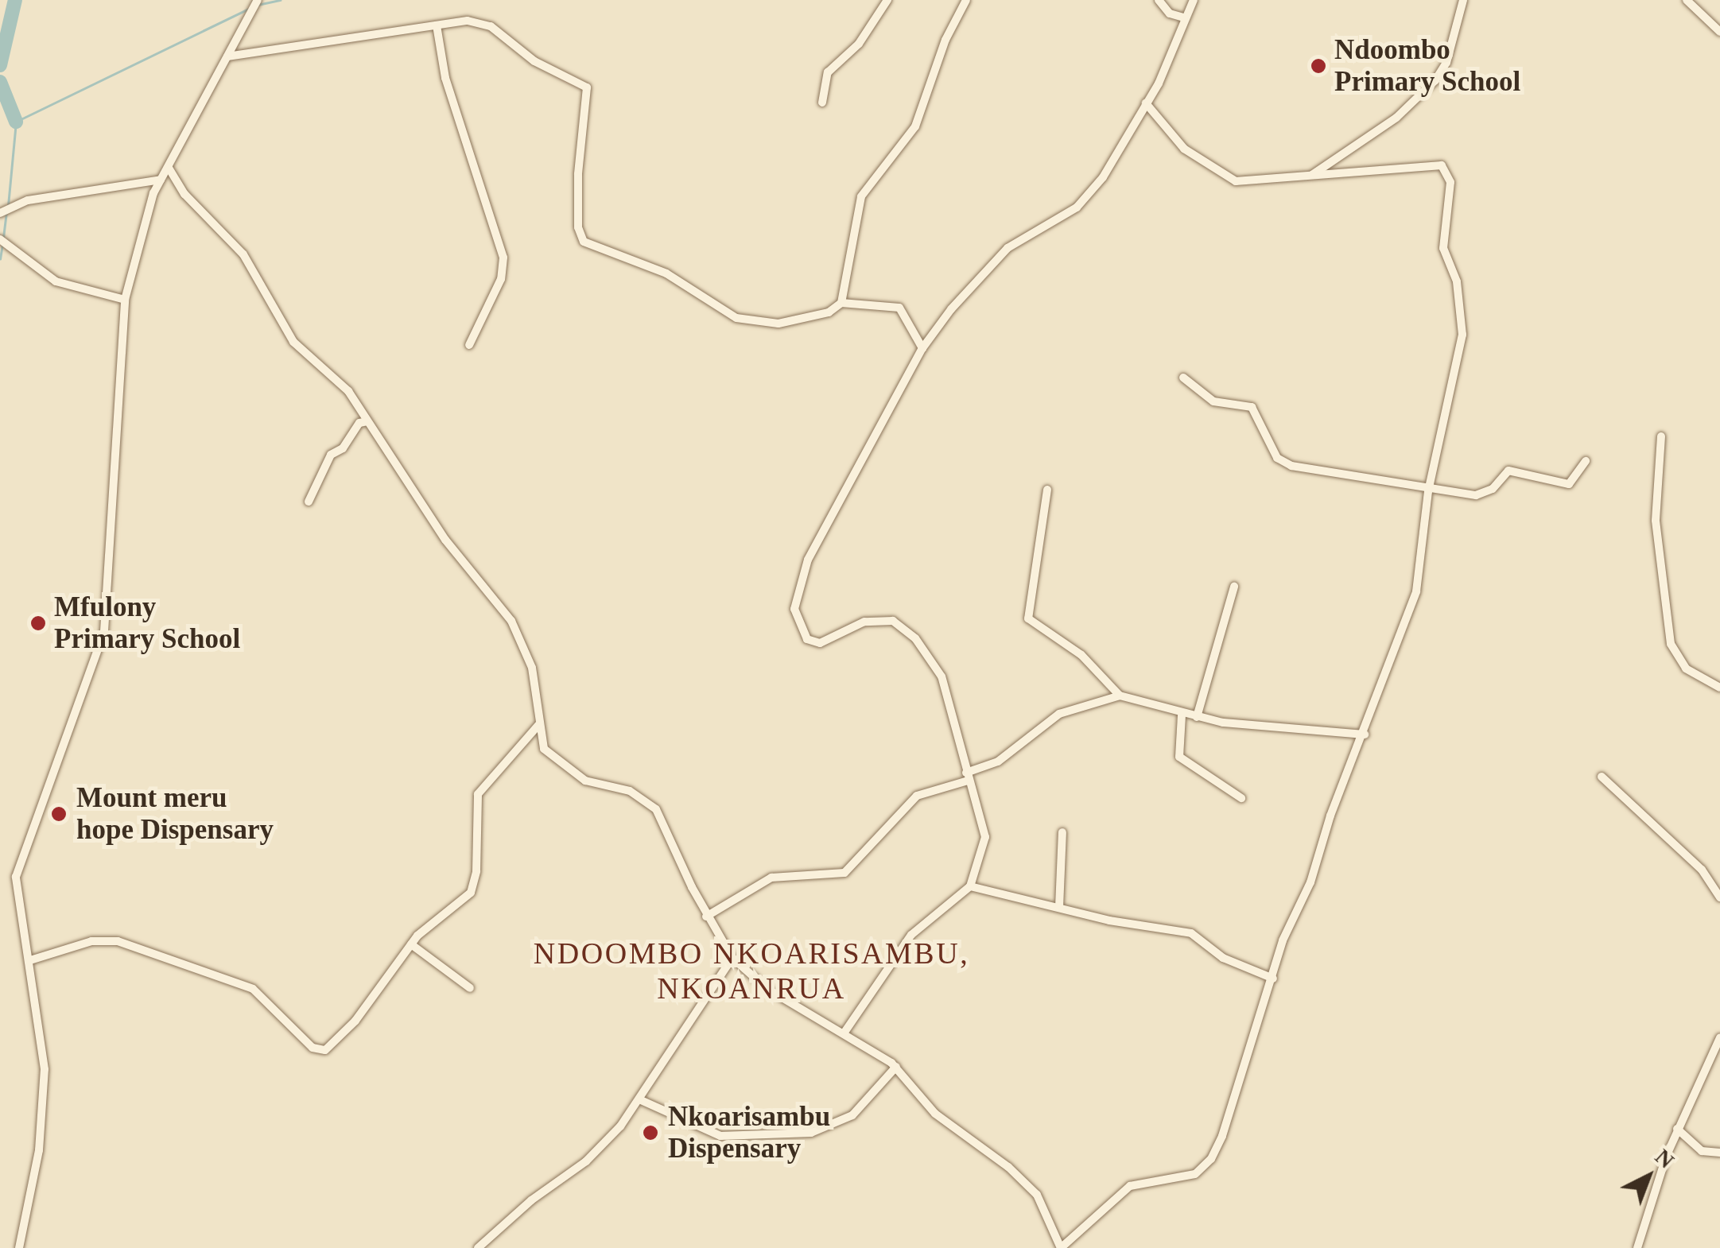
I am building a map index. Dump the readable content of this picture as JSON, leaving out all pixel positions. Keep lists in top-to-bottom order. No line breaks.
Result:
{"districts":["NDOOMBO NKOARISAMBU, NKOANRUA"],"places":["Ndoombo Primary School","Mfulony Primary School","Mount meru hope Dispensary","Nkoarisambu Dispensary"],"north":"top right"}
